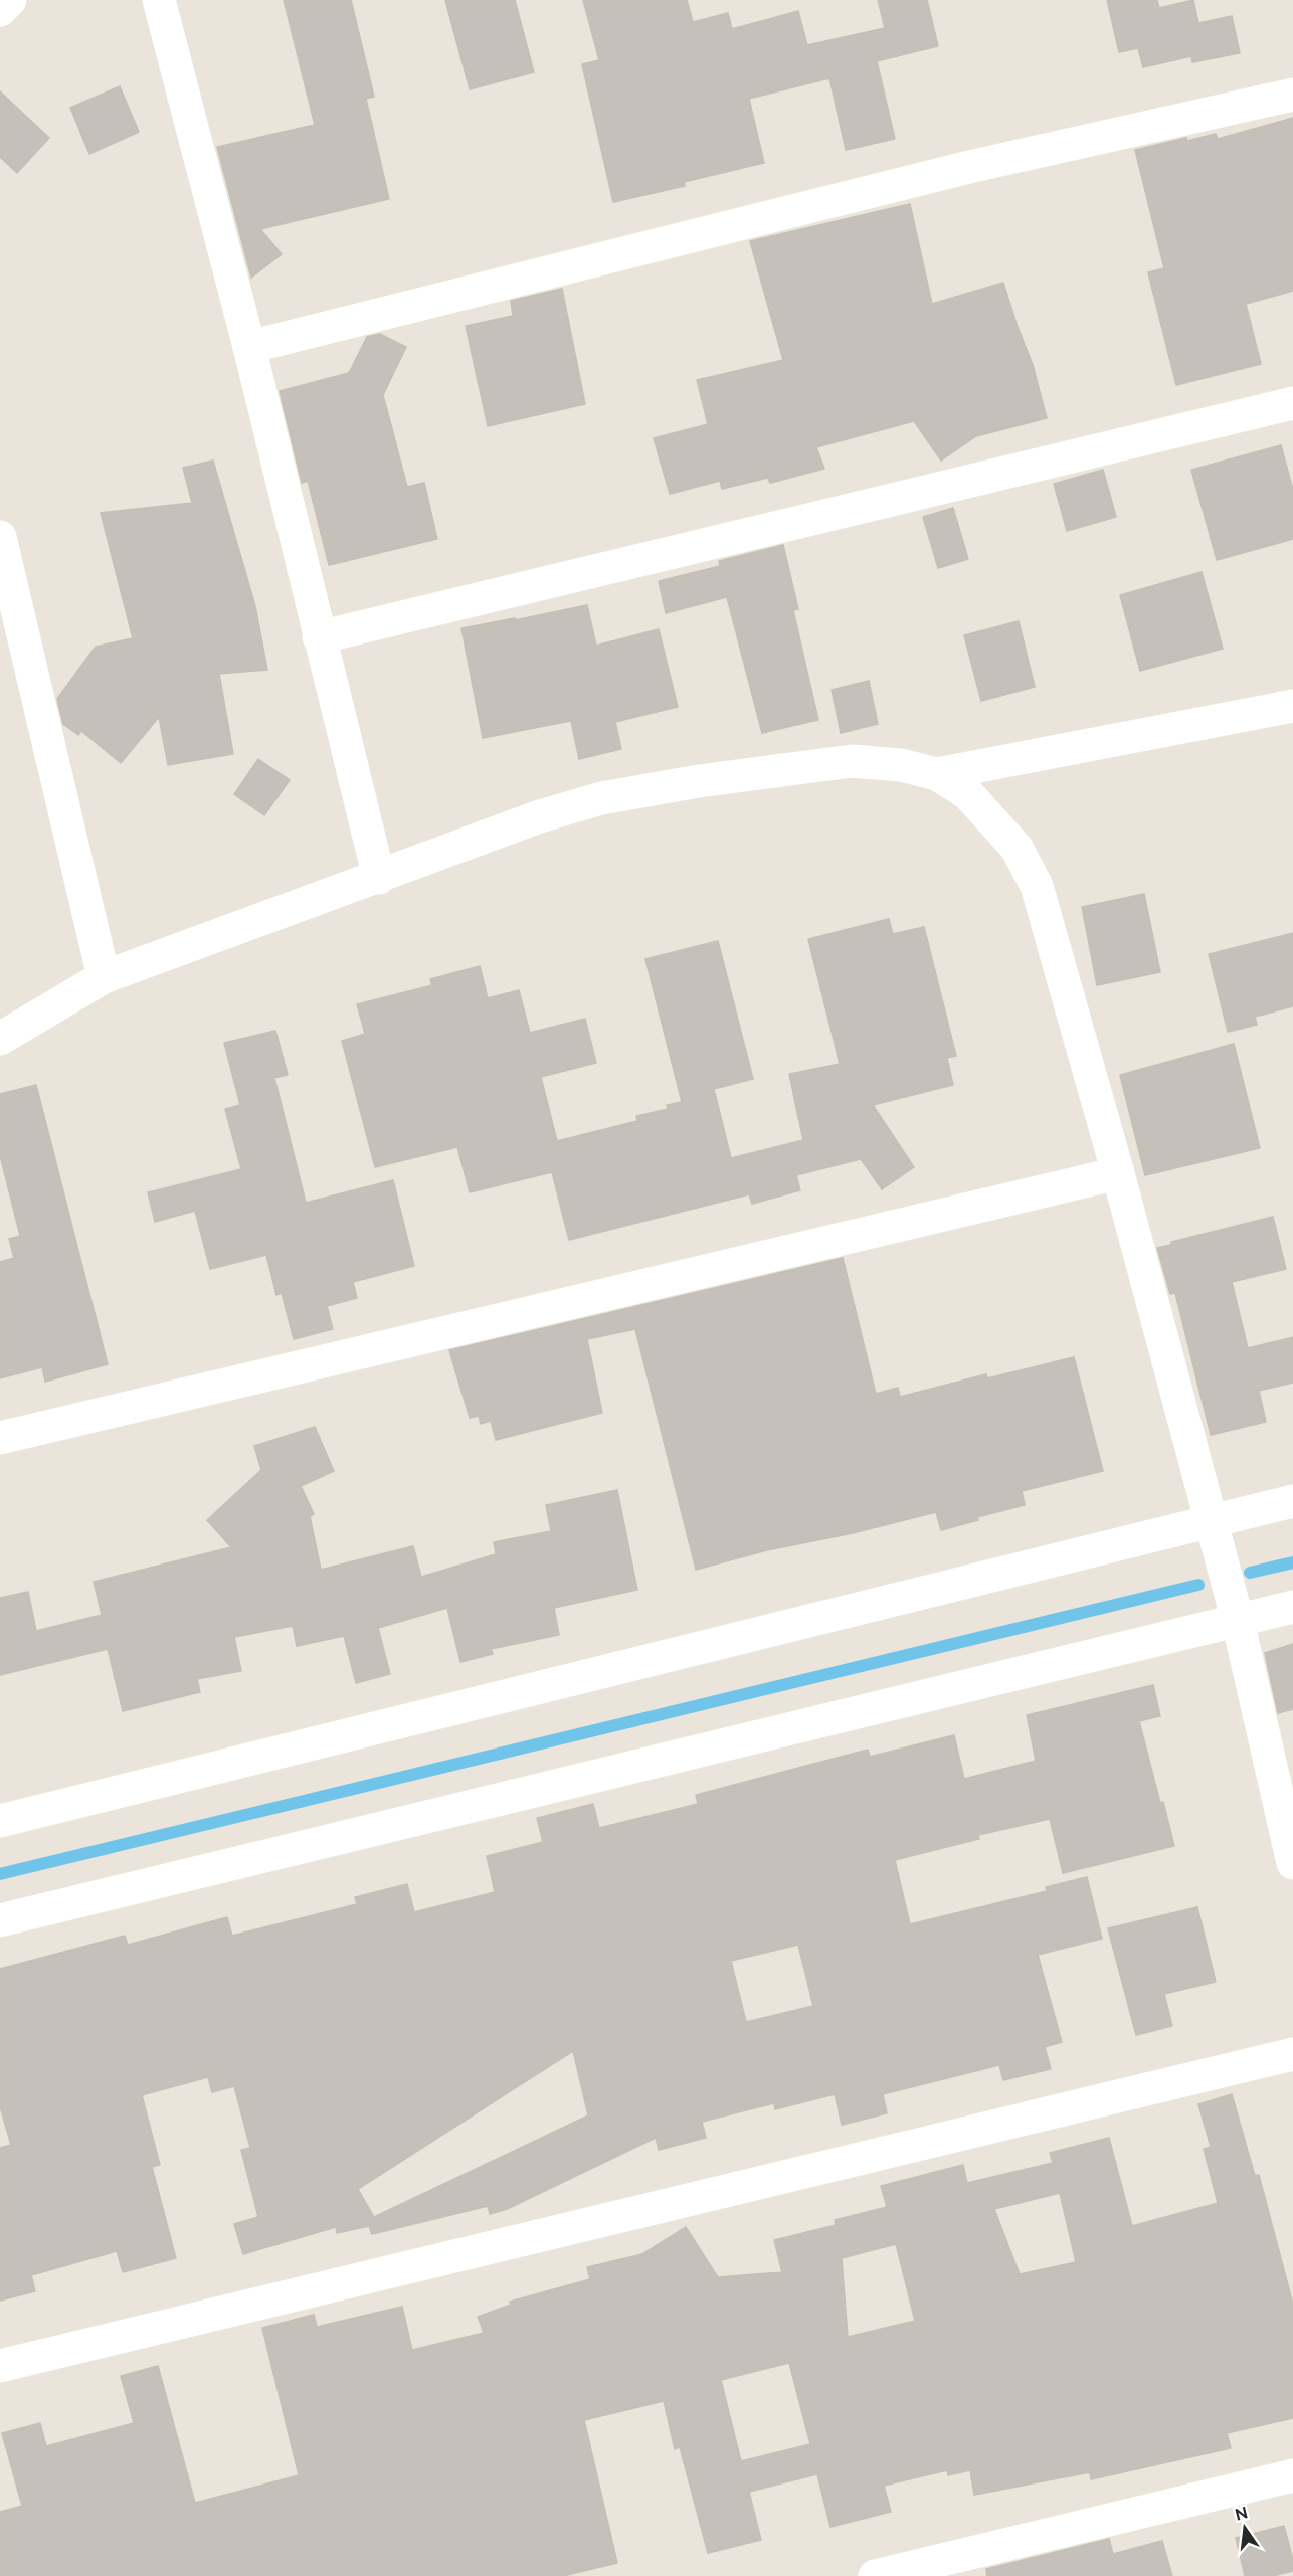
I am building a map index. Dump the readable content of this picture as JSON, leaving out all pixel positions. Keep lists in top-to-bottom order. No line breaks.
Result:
{"north":"top"}
